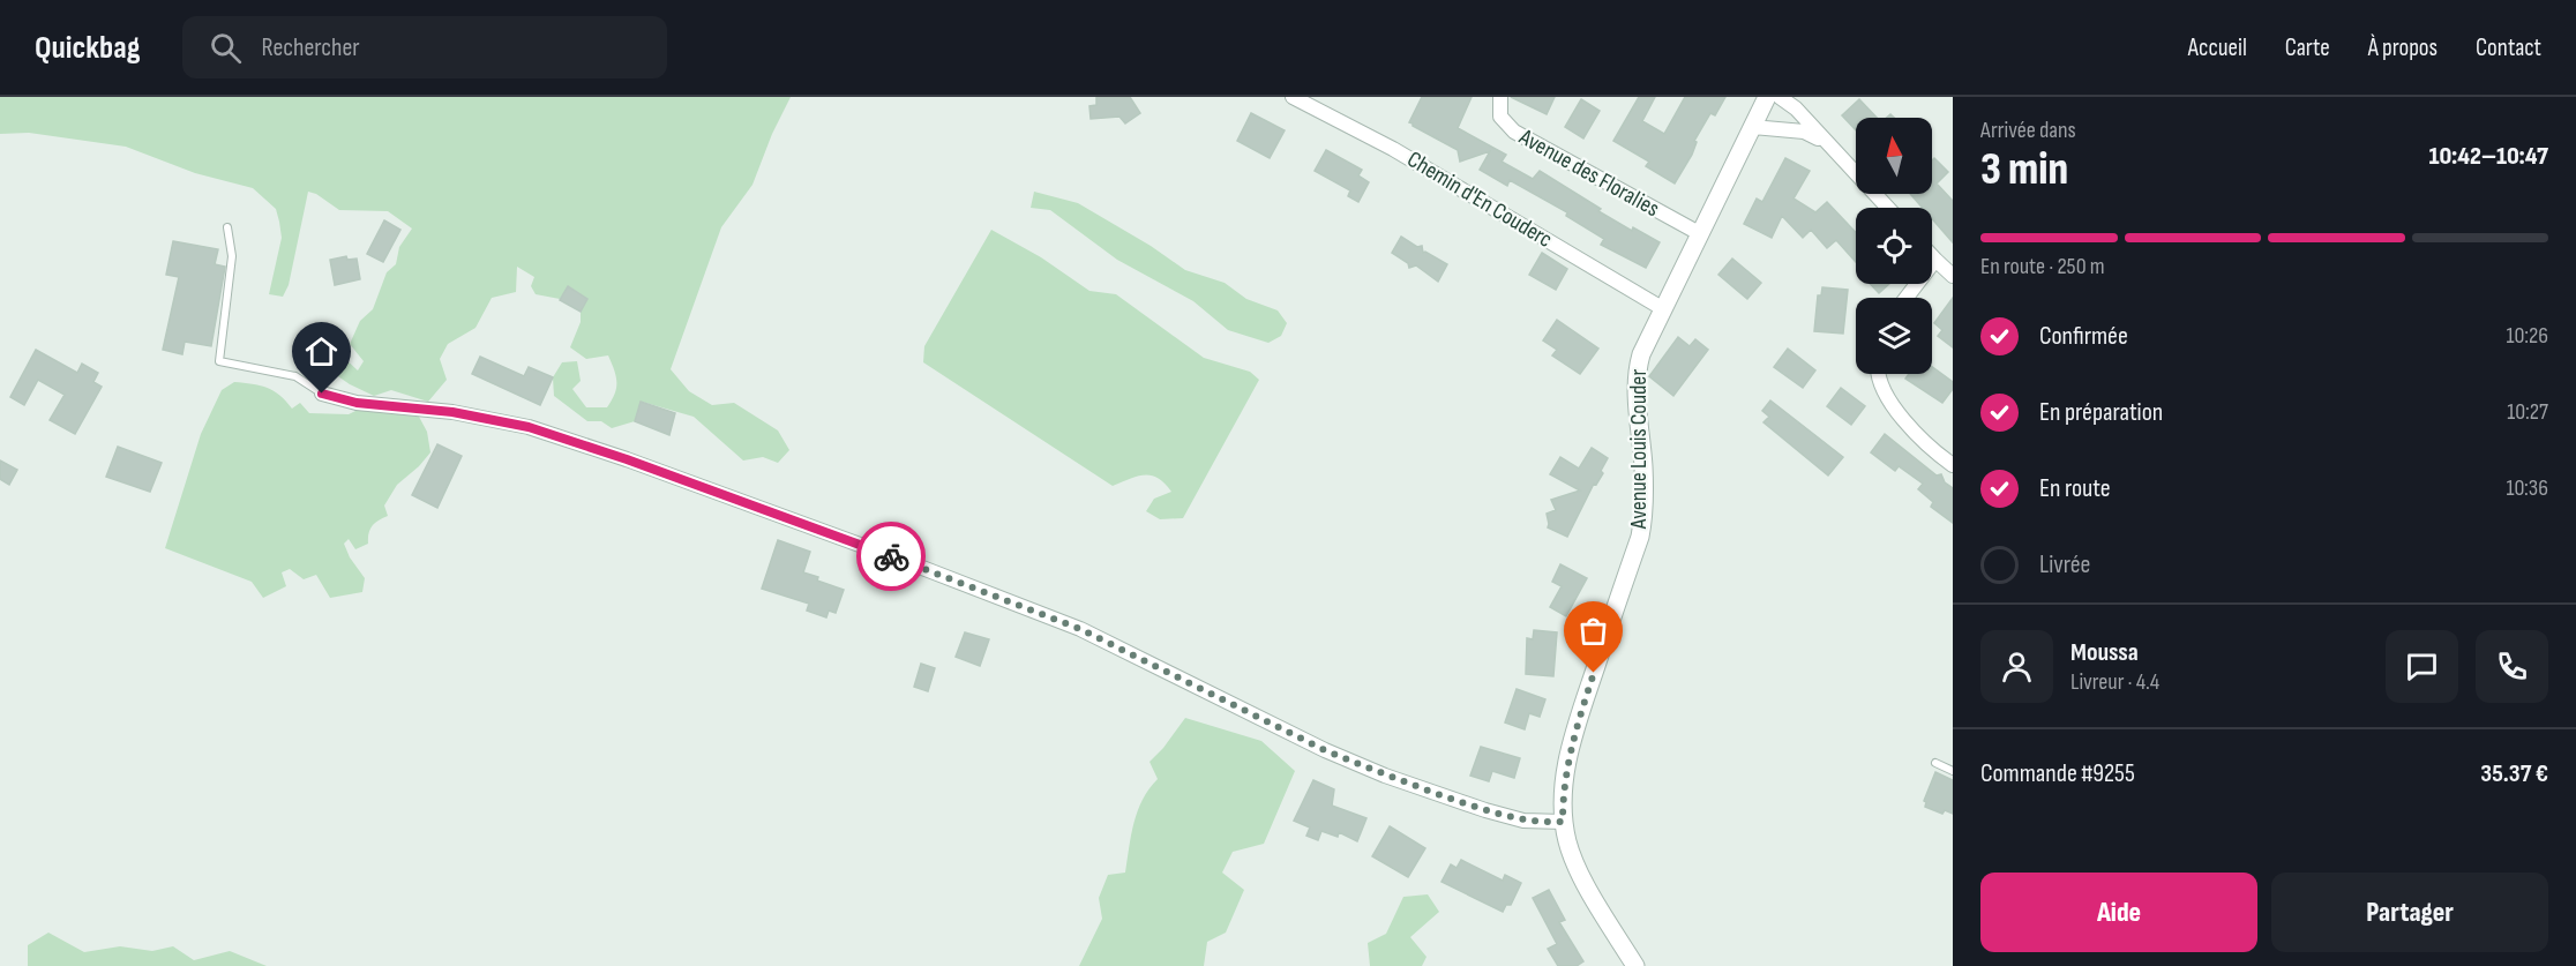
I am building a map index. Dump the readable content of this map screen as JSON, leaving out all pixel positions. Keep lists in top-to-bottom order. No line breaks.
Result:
{"streets":{"street":["Avenue des Floralies","Chemin d'En Couderc","Avenue Louis Couder"]},"crossings":[["Avenue des Floralies","Avenue Louis Couder"],["Chemin d'En Couderc","Avenue Louis Couder"]],"north":"top","page":{"header":"Quickbag","search":"Rechercher","nav":["Accueil","Carte","À propos","Contact"],"heading":["3 min","Arrivée dans","10:42–10:47"],"panel":["Moussa","Livreur · 4.4","Commande #9255","35.37 €"],"bar":"En route · 250 m","list":[["Confirmée","10:26"],["En préparation","10:27"],["En route","10:36"],"Livrée"],"buttons":["Aide","Partager"]}}
